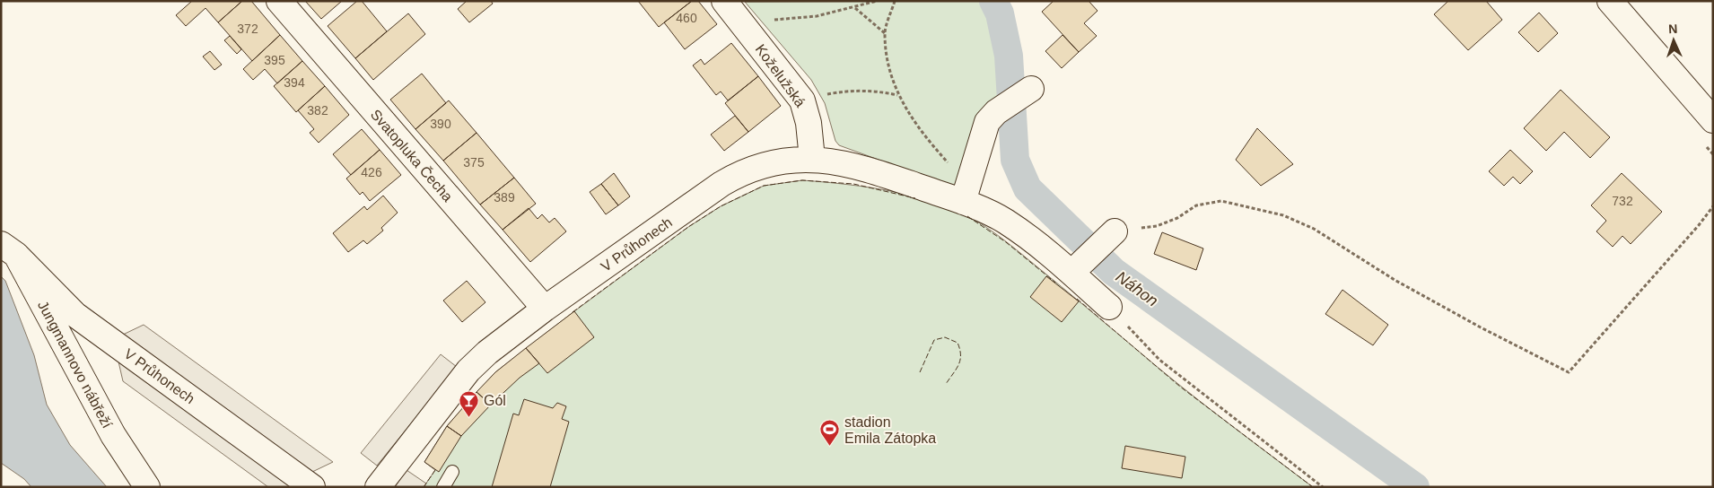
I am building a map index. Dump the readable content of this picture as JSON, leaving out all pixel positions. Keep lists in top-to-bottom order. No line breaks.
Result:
{"streets":{"street":["Koželužská","Svatopluka Čecha","V Průhonech","Jungmannovo nábřeží"]},"crossings":[["Koželužská","V Průhonech"],["Svatopluka Čecha","V Průhonech"],["V Průhonech","Jungmannovo nábřeží"]],"water":["Náhon"],"places":{"bar":["Gól"],"sports":["stadion Emila Zátopka"]},"house_numbers":["460","372","395","394","382","390","375","426","389","732"],"north":"top"}
